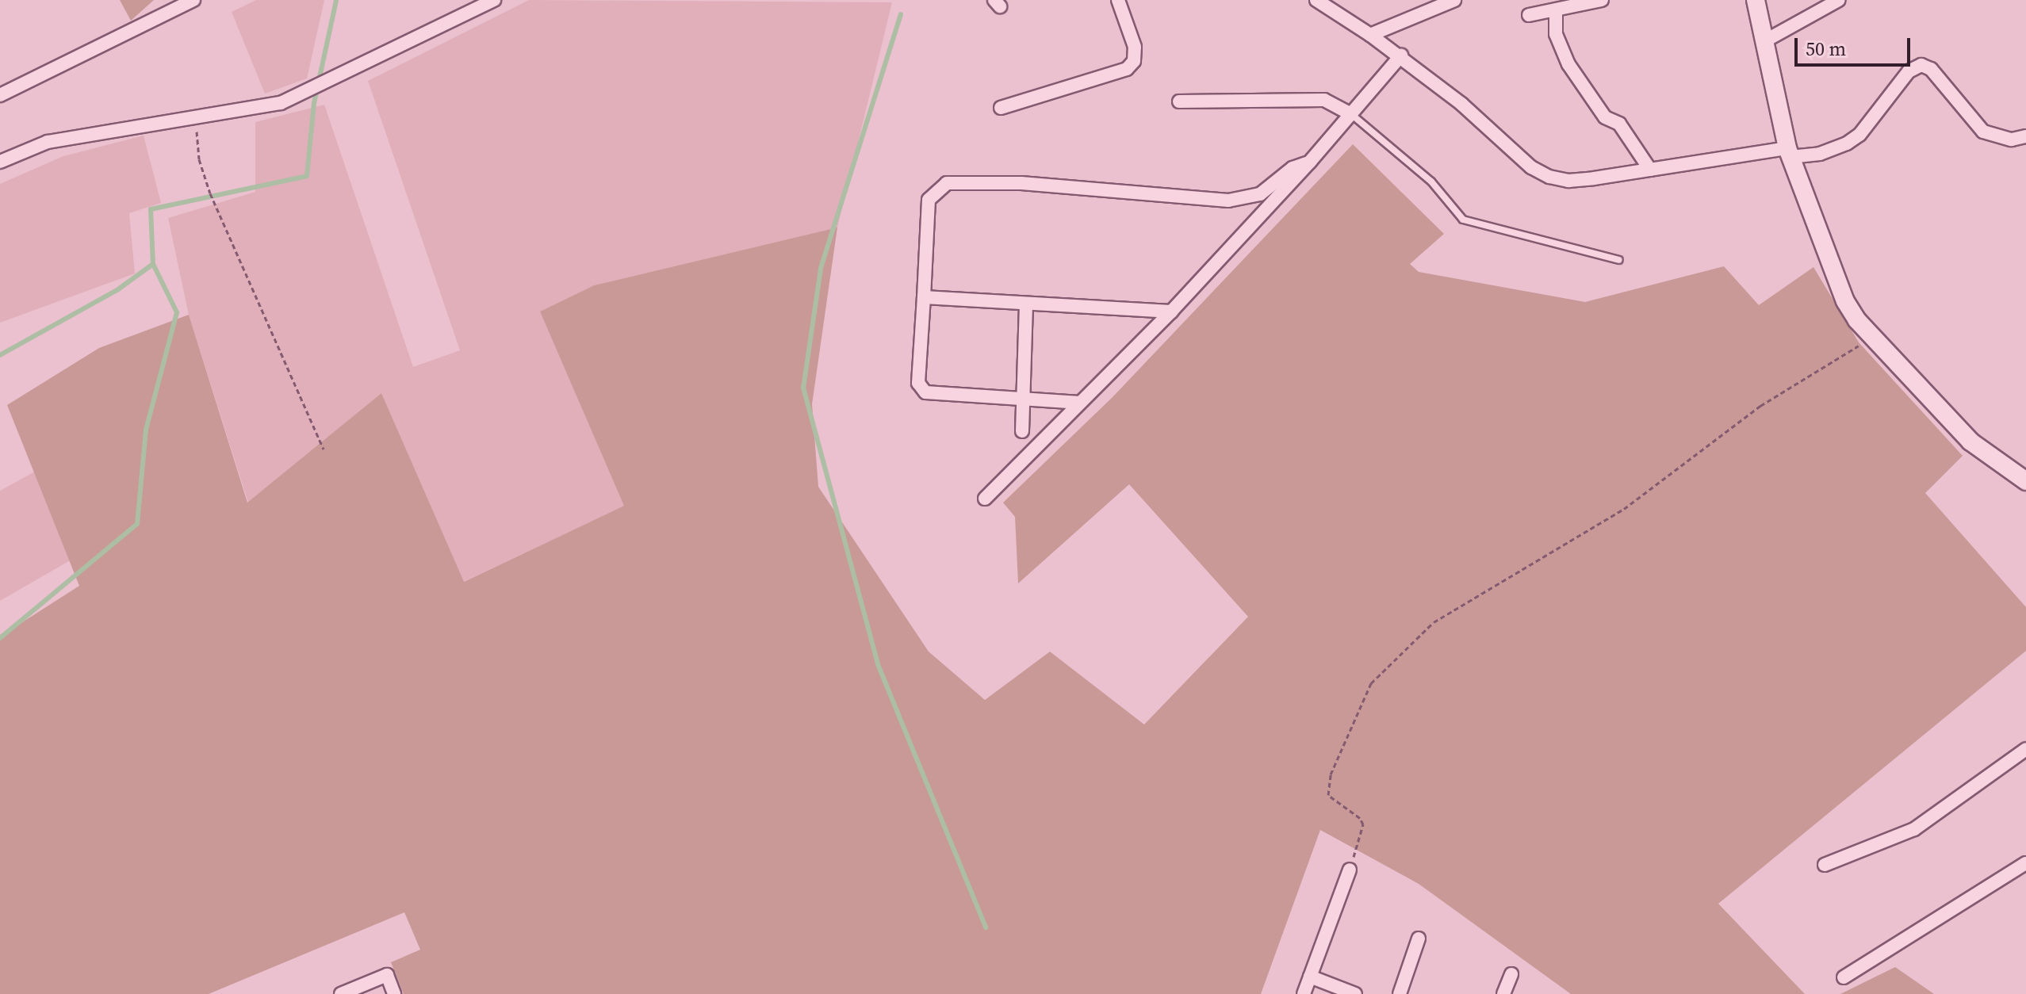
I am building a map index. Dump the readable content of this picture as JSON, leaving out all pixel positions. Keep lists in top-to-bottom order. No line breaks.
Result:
{"scale_bar":"50 m"}
